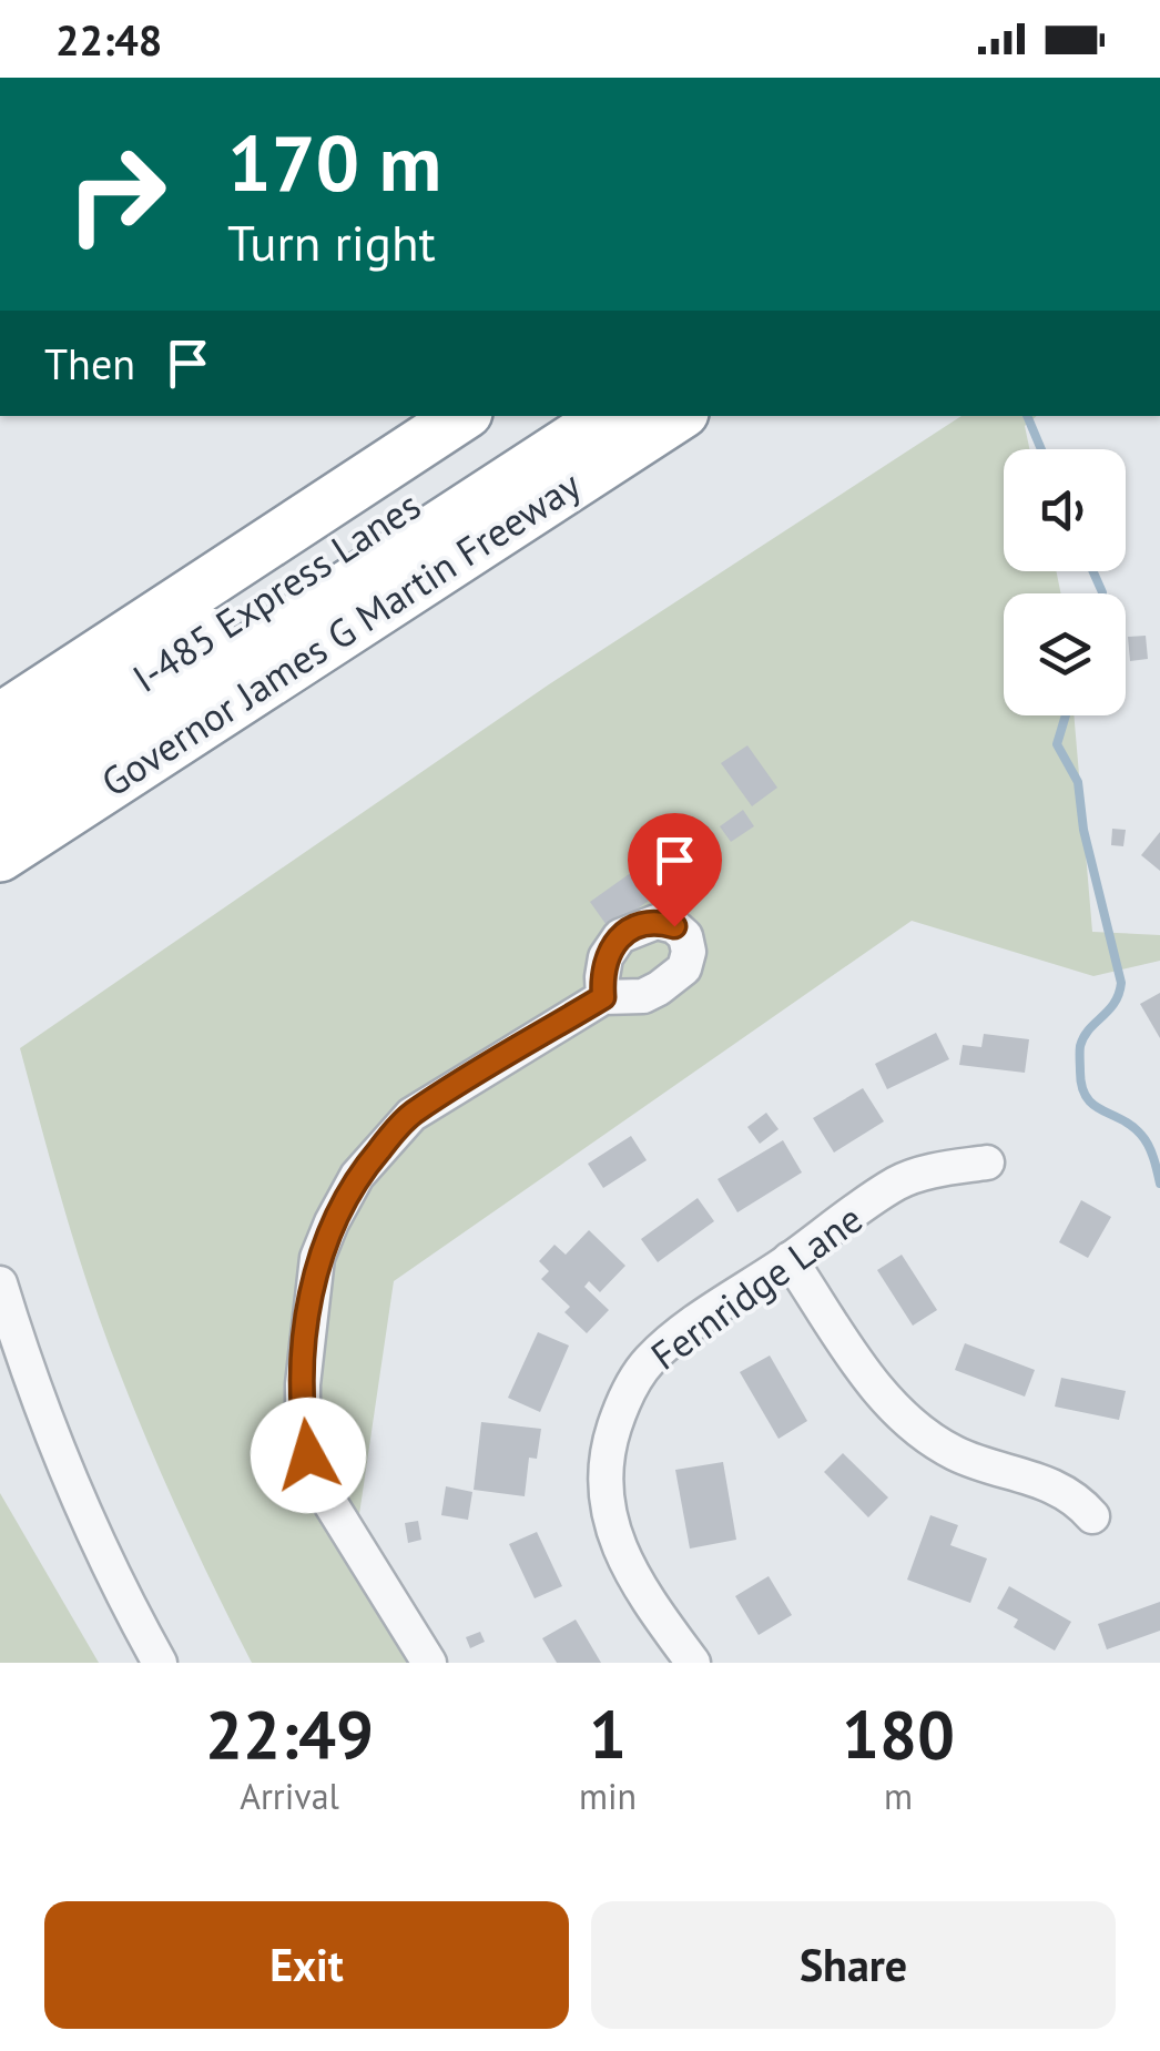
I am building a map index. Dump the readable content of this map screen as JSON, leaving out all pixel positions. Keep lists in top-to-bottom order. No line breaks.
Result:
{"streets":{"highway":["I-485 Express Lanes","Governor James G Martin Freeway"],"street":["Fernridge Lane"]},"crossings":[["I-485 Express Lanes","Governor James G Martin Freeway"]],"page":{"status":"22:48","turn":["170 m","Turn right"],"then":"Then","eta":["22:49","Arrival","1","min","180","m"],"buttons":["Exit","Share"]}}
